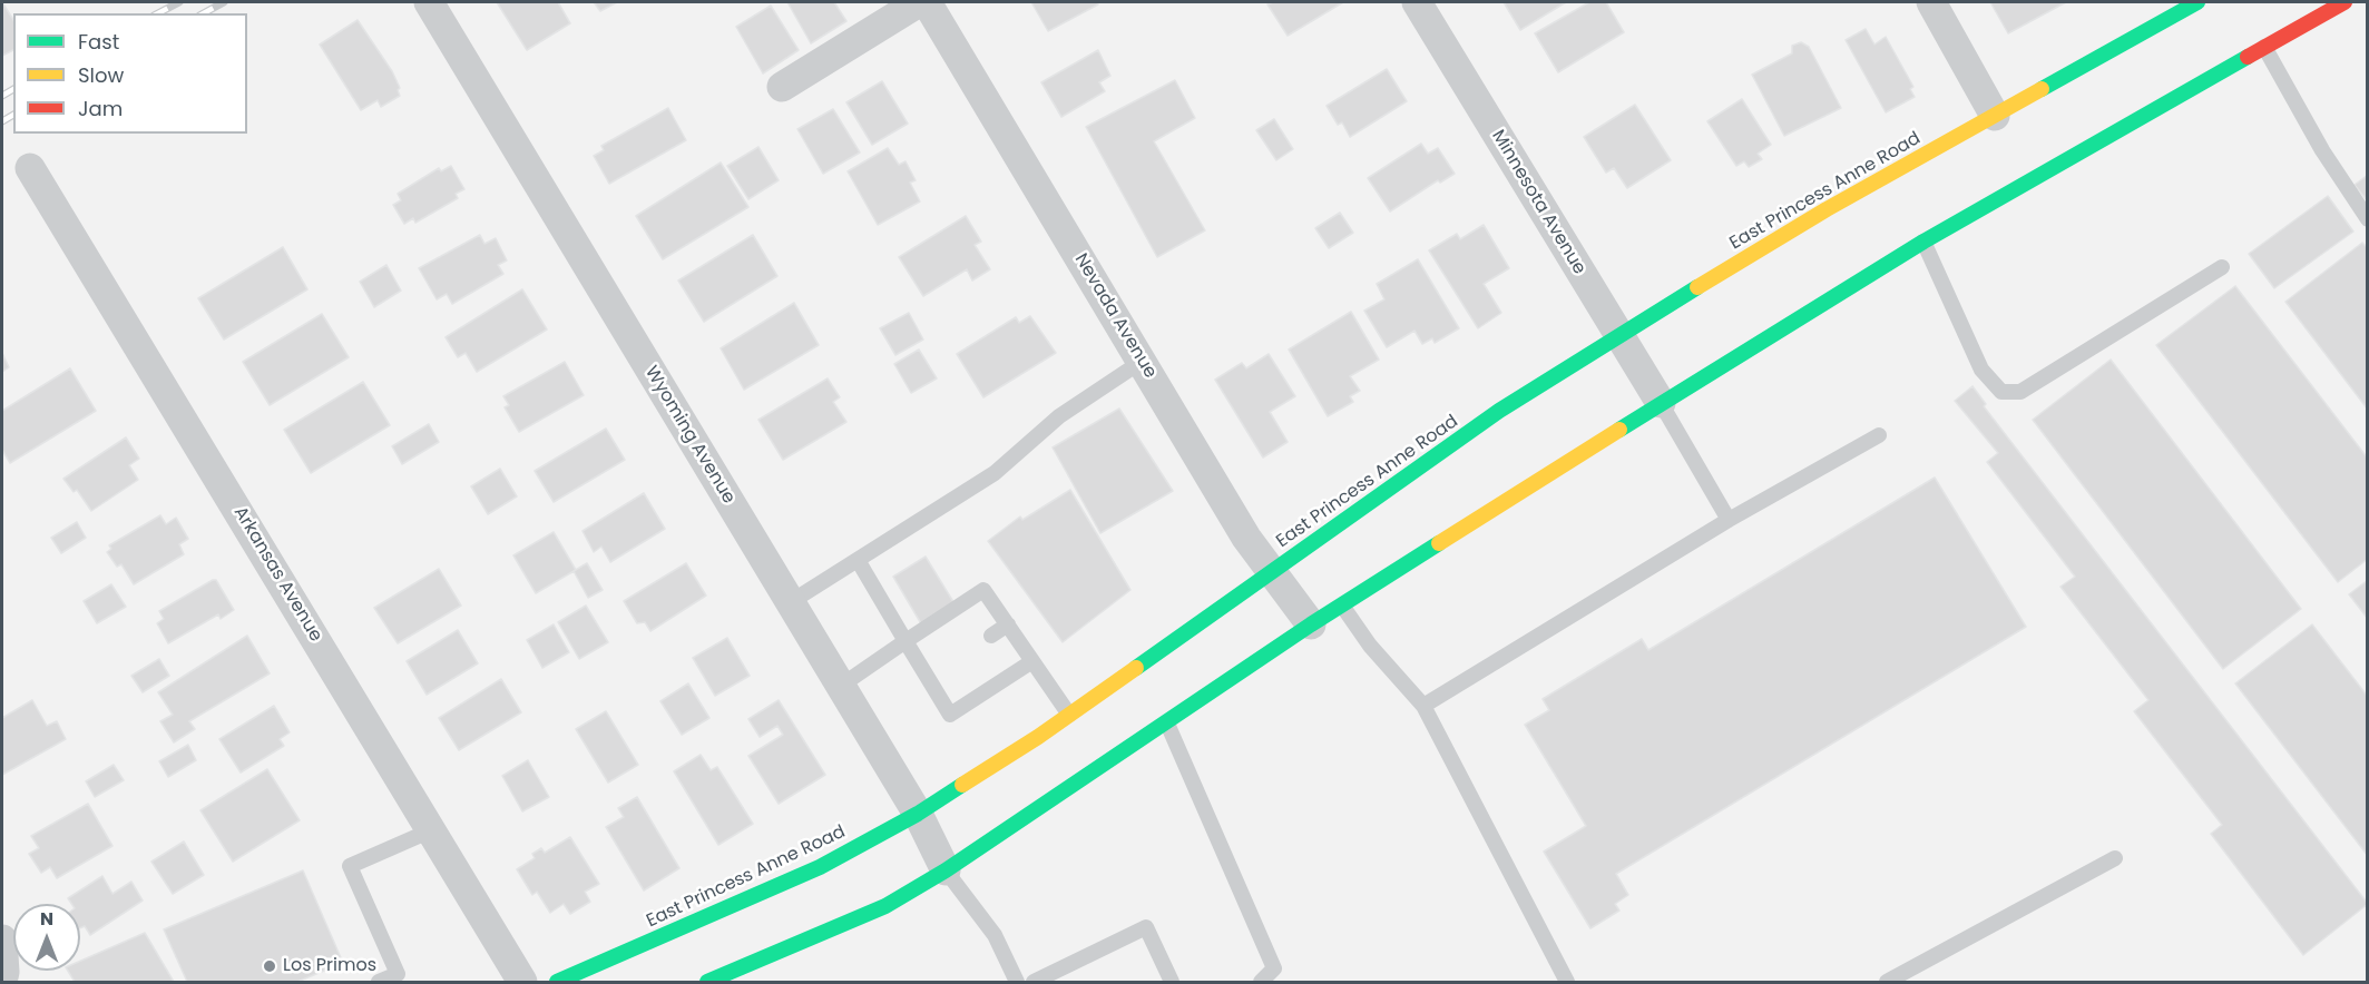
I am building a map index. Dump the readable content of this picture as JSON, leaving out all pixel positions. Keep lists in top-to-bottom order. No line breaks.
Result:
{"streets":{"main road":["East Princess Anne Road"],"street":["Minnesota Avenue","Nevada Avenue","Wyoming Avenue","Arkansas Avenue"]},"crossings":[["East Princess Anne Road","Minnesota Avenue"],["East Princess Anne Road","Nevada Avenue"],["East Princess Anne Road","Wyoming Avenue"]],"places":["Los Primos"],"legend":["Fast","Slow","Jam"],"north":"top"}
